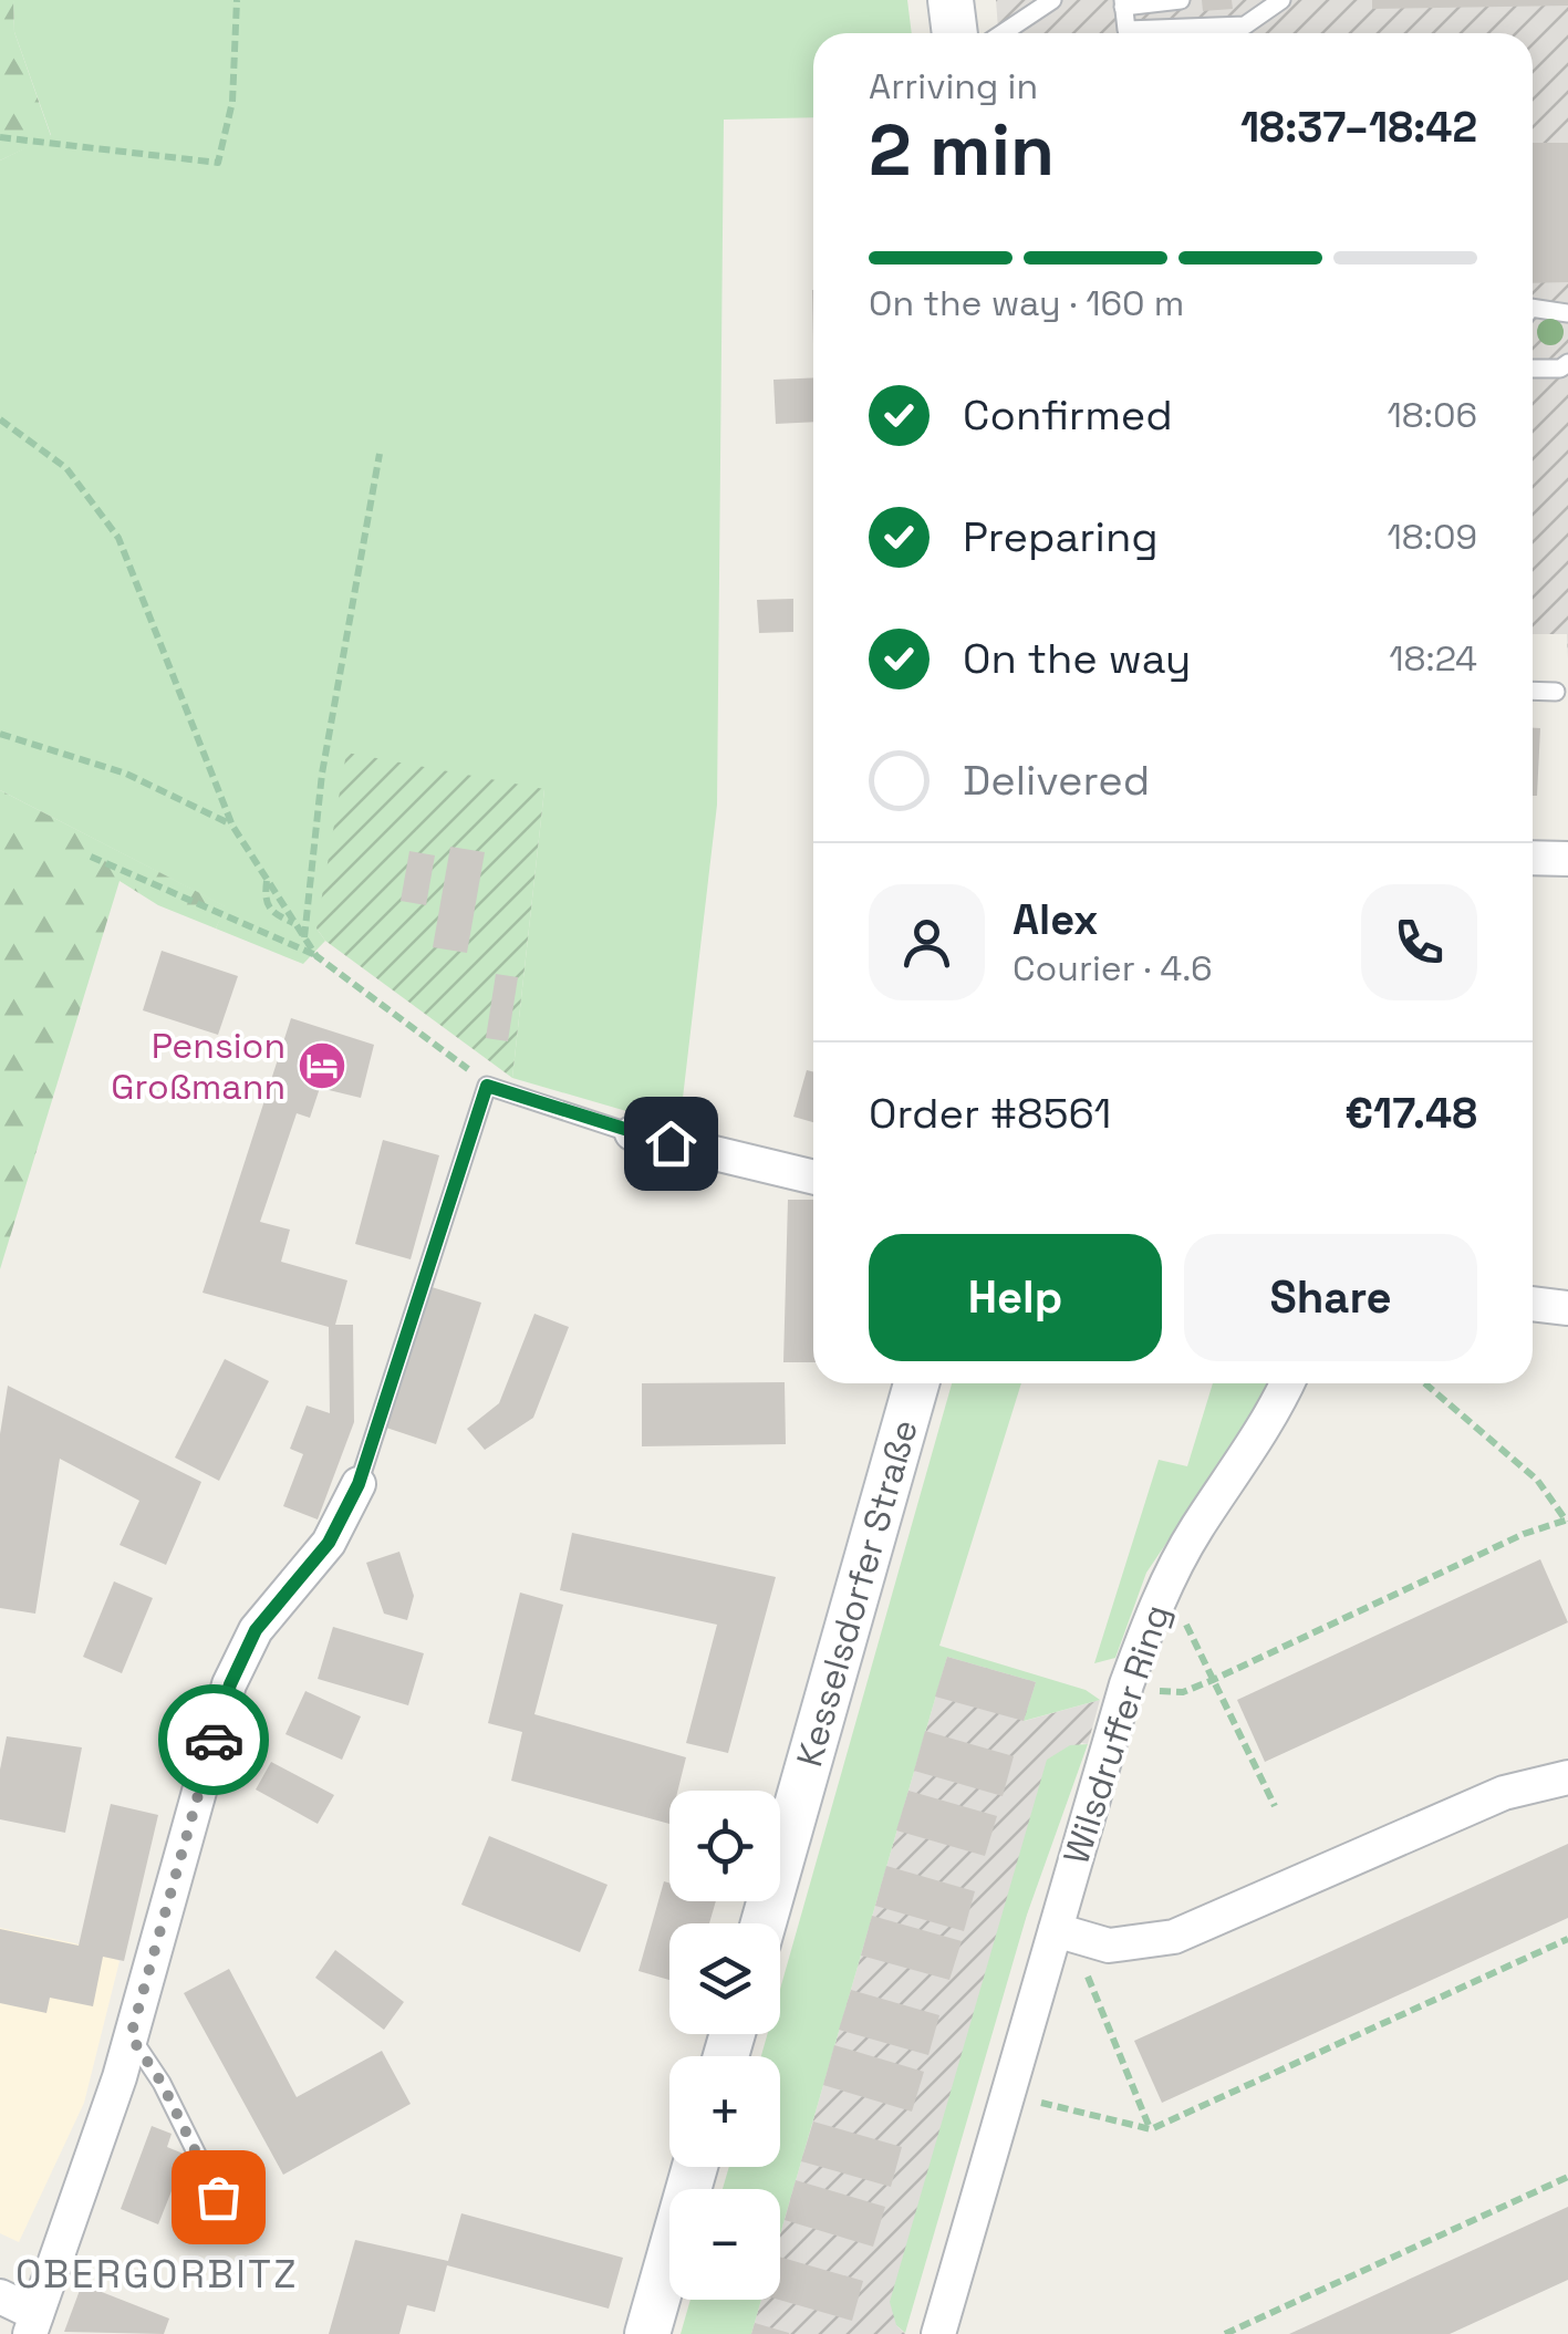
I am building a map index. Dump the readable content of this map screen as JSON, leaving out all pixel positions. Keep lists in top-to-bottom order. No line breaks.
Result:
{"streets":{"main road":["Kesselsdorfer Straße"],"street":["Wilsdruffer Ring"]},"districts":["OBERGORBITZ"],"places":{"hotel":["Pension Großmann"]},"page":{"heading":["2 min","Arriving in","18:37–18:42"],"panel":["Alex","Courier · 4.6","Order #8561","€17.48"],"bar":"On the way · 160 m","list":[["Confirmed","18:06"],["Preparing","18:09"],["On the way","18:24"],"Delivered"],"buttons":["Help","Share"],"map_buttons":["+","−"]}}
